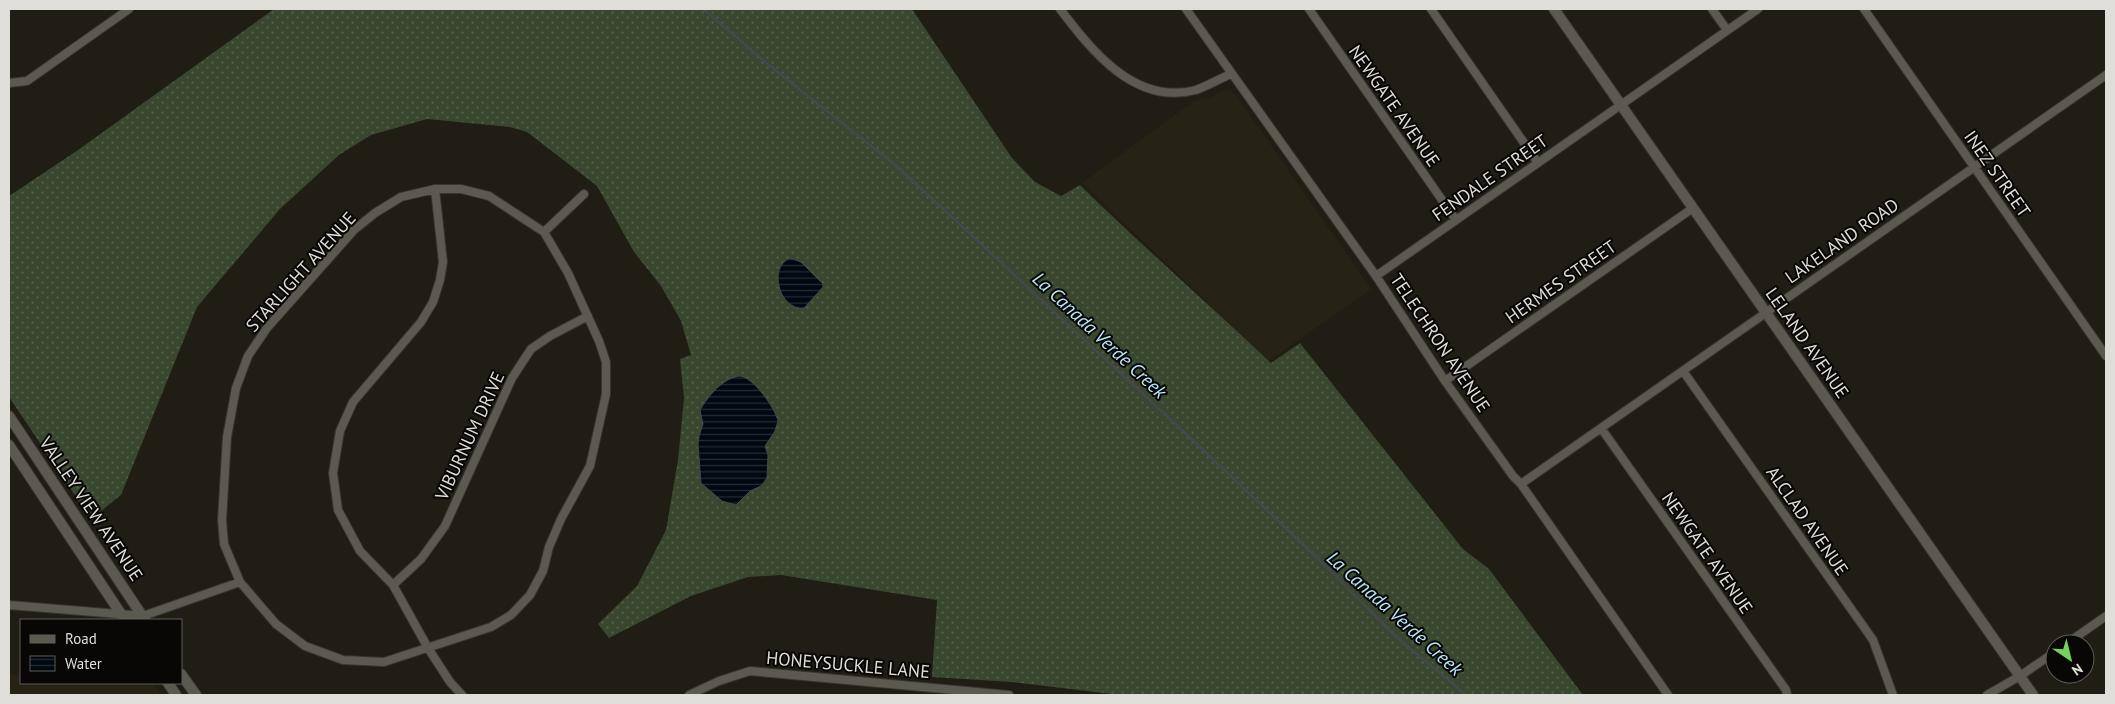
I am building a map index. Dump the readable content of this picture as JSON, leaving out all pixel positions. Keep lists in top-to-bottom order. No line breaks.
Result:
{"streets":{"street":["NEWGATE AVENUE","INEZ STREET","FENDALE STREET","LAKELAND ROAD","STARLIGHT AVENUE","HERMES STREET","TELECHRON AVENUE","LELAND AVENUE","VIBURNUM DRIVE","VALLEY VIEW AVENUE","ALCLAD AVENUE","HONEYSUCKLE LANE"]},"crossings":[["NEWGATE AVENUE","FENDALE STREET"],["NEWGATE AVENUE","LAKELAND ROAD"],["INEZ STREET","LAKELAND ROAD"],["FENDALE STREET","TELECHRON AVENUE"],["FENDALE STREET","LELAND AVENUE"],["LAKELAND ROAD","TELECHRON AVENUE"],["LAKELAND ROAD","LELAND AVENUE"],["LAKELAND ROAD","ALCLAD AVENUE"],["STARLIGHT AVENUE","VIBURNUM DRIVE"],["HERMES STREET","TELECHRON AVENUE"],["HERMES STREET","LELAND AVENUE"]],"water":["La Canada Verde Creek"],"legend":["Road","Water"],"north":"bottom right"}
